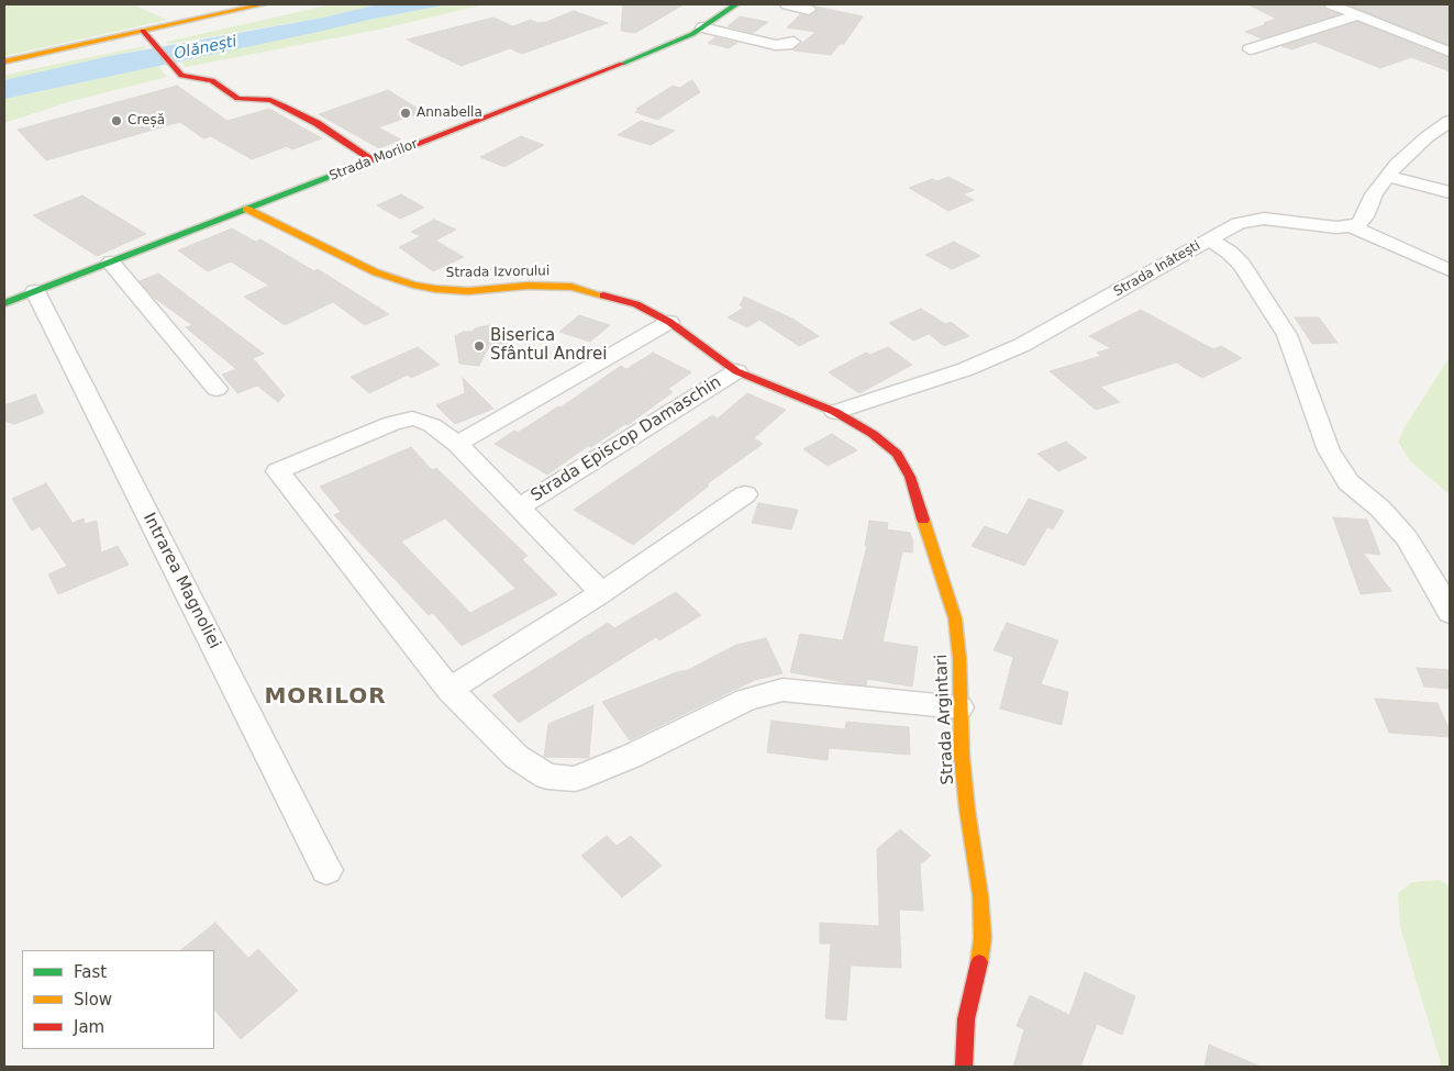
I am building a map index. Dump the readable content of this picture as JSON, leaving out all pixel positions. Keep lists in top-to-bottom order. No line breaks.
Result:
{"streets":{"street":["Strada Morilor","Strada Inătești","Strada Izvorului","Strada Episcop Damaschin","Intrarea Magnoliei","Strada Argintari"]},"crossings":[["Strada Morilor","Strada Izvorului"],["Strada Morilor","Intrarea Magnoliei"],["Strada Inătești","Strada Izvorului"],["Strada Inătești","Strada Argintari"],["Strada Izvorului","Strada Episcop Damaschin"],["Strada Izvorului","Strada Argintari"]],"districts":["MORILOR"],"water":["Olănești"],"places":["Annabella","Creșă","Biserica Sfântul Andrei"],"legend":["Fast","Slow","Jam"]}
